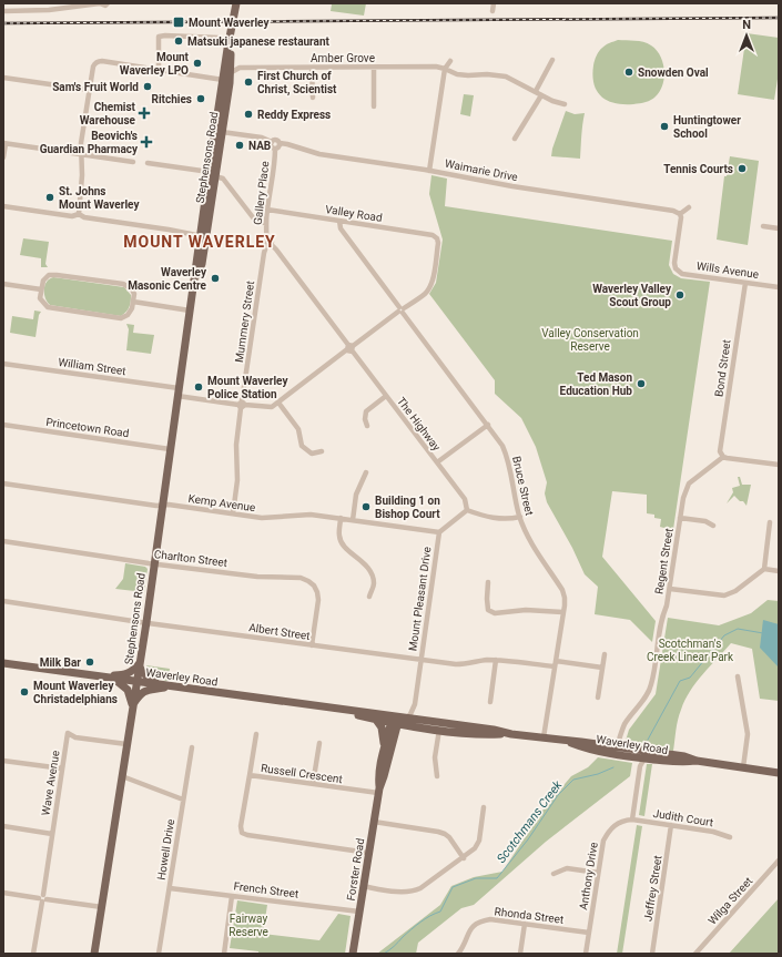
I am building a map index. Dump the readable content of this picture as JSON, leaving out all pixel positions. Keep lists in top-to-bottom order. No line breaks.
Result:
{"streets":{"main road":["Stephensons Road","Waverley Road","Forster Road"],"street":["Amber Grove","Waimarie Drive","Gallery Place","Valley Road","Wills Avenue","Mummery Street","William Street","Bond Street","The Highway","Princetown Road","Bruce Street","Kemp Avenue","Charlton Street","Regent Street","Mount Pleasant Drive","Albert Street","Russell Crescent","Wave Avenue","Judith Court","Howell Drive","Anthony Drive","Jeffrey Street","French Street","Wilga Street","Rhonda Street"]},"crossings":[["Amber Grove","Stephensons Road"],["Stephensons Road","William Street"],["Stephensons Road","Princetown Road"],["Stephensons Road","Kemp Avenue"],["Stephensons Road","Charlton Street"],["Stephensons Road","Albert Street"],["Stephensons Road","Waverley Road"],["Stephensons Road","Wave Avenue"],["Waimarie Drive","Gallery Place"],["Waimarie Drive","Wills Avenue"],["Gallery Place","Valley Road"],["Gallery Place","Mummery Street"],["Gallery Place","The Highway"],["Valley Road","William Street"],["Valley Road","Bruce Street"],["Wills Avenue","Bond Street"],["Mummery Street","William Street"],["Mummery Street","The Highway"],["Mummery Street","Kemp Avenue"],["William Street","The Highway"],["William Street","Bruce Street"],["Bond Street","Regent Street"],["The Highway","Mount Pleasant Drive"],["Bruce Street","Albert Street"],["Bruce Street","Waverley Road"],["Kemp Avenue","Mount Pleasant Drive"],["Charlton Street","Albert Street"],["Regent Street","Waverley Road"],["Mount Pleasant Drive","Albert Street"],["Mount Pleasant Drive","Waverley Road"],["Mount Pleasant Drive","Forster Road"],["Waverley Road","Forster Road"],["Russell Crescent","Forster Road"],["Judith Court","Anthony Drive"],["Judith Court","Jeffrey Street"],["Howell Drive","French Street"],["Forster Road","French Street"],["Anthony Drive","Rhonda Street"]],"districts":["MOUNT WAVERLEY"],"water":["Scotchmans Creek"],"parks":["Valley Conservation Reserve","Scotchman's Creek Linear Park","Fairway Reserve"],"places":{"transit":["Mount Waverley"],"other":["Matsuki japanese restaurant","Mount Waverley LPO","Snowden Oval","First Church of Christ, Scientist","Sam's Fruit World","Ritchies","Reddy Express","Huntingtower School","NAB","Tennis Courts","St. Johns Mount Waverley","Waverley Masonic Centre","Waverley Valley Scout Group","Ted Mason Education Hub","Mount Waverley Police Station","Building 1 on Bishop Court","Milk Bar","Mount Waverley Christadelphians"],"health":["Chemist Warehouse","Beovich's Guardian Pharmacy"]},"north":"top"}
